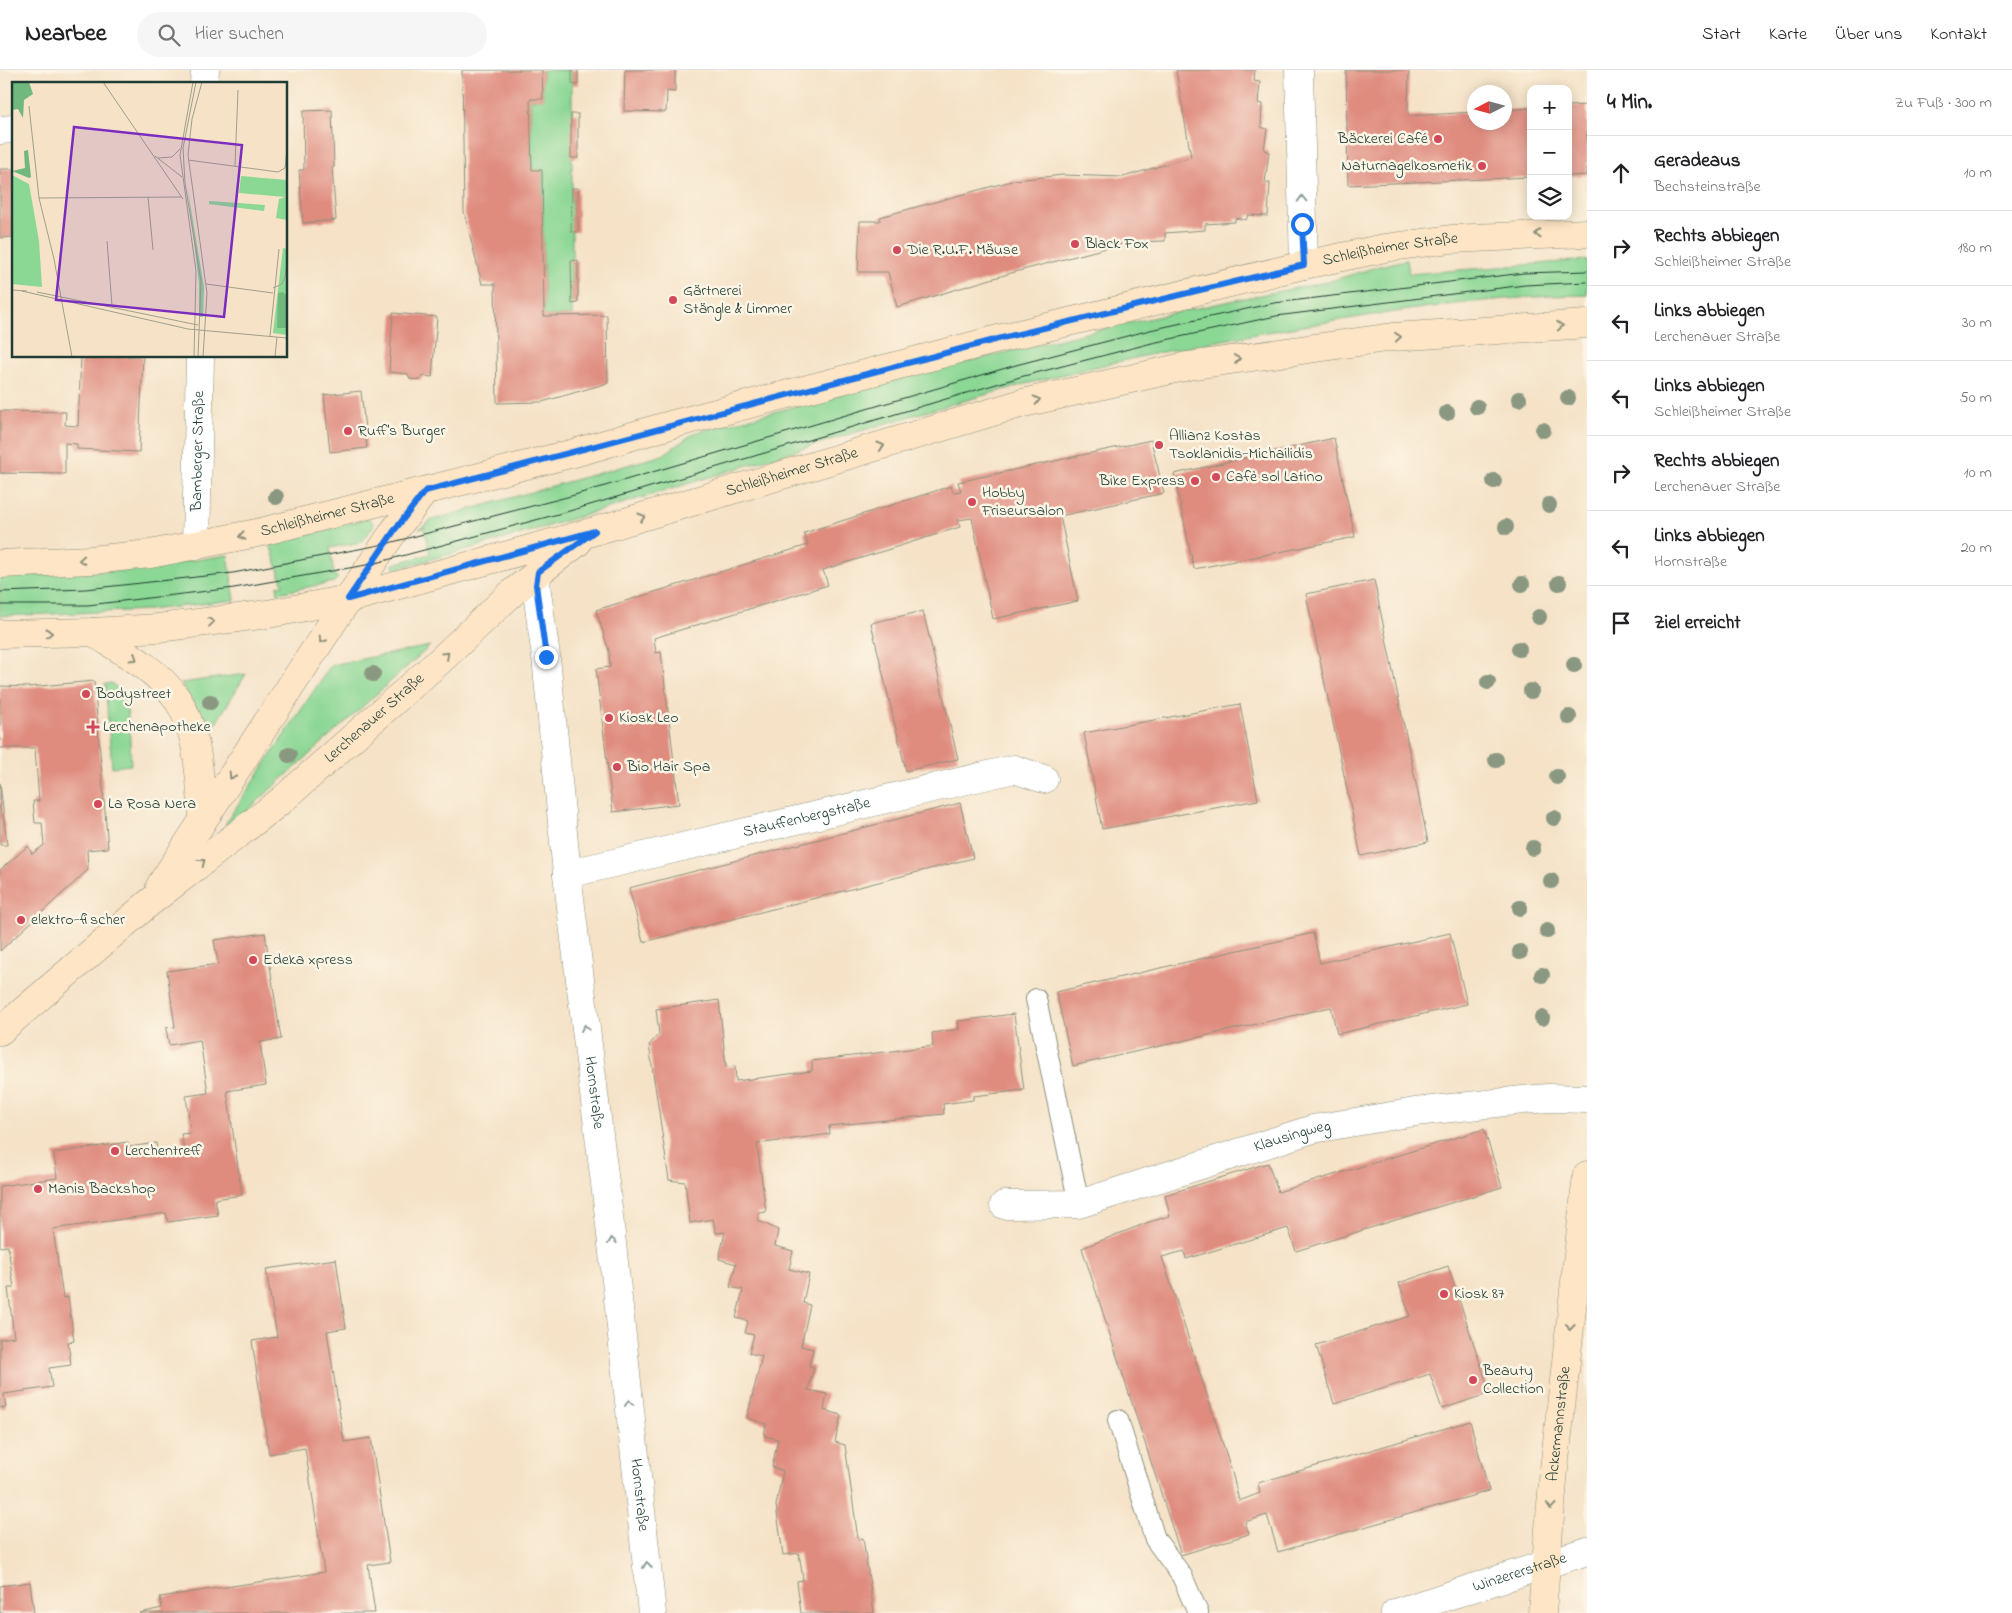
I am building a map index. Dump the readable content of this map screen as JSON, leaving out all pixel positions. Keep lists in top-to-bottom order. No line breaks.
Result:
{"streets":{"main road":["Schleißheimer Straße","Lerchenauer Straße","Ackermannstraße"],"street":["Bamberger Straße","Stauffenbergstraße","Hornstraße","Klausingweg","Winzererstraße"]},"crossings":[["Schleißheimer Straße","Bamberger Straße"],["Schleißheimer Straße","Lerchenauer Straße"],["Lerchenauer Straße","Hornstraße"],["Stauffenbergstraße","Hornstraße"],["Ackermannstraße","Winzererstraße"]],"one_way":["Hornstraße","Ackermannstraße"],"places":{"other":["Bäckerei Café","Naturnagelkosmetik","Black Fox","Die R.U.F. Mäuse","Gärtnerei Stängle & Limmer","Ruff’s Burger","Allianz Kostas Tsoklanidis-Michailidis","Cafè sol Latino","Bike Express","Hobby Friseursalon","Bodystreet","Kiosk Leo","Bio Hair Spa","La Rosa Nera","elektro-fischer","Edeka xpress","Lerchentreff","Manis Backshop","Kiosk 87","Beauty Collection"],"health":["Lerchenapotheke"]},"north":"left","page":{"header":"Nearbee","search":"Hier suchen","nav":["Start","Karte","Über uns","Kontakt"],"heading":["4 Min.","Zu Fuß · 300 m"],"map_buttons":["+","−"],"list":[["Geradeaus","Bechsteinstraße","10 m"],["Rechts abbiegen","Schleißheimer Straße","180 m"],["Links abbiegen","Lerchenauer Straße","30 m"],["Links abbiegen","Schleißheimer Straße","50 m"],["Rechts abbiegen","Lerchenauer Straße","10 m"],["Links abbiegen","Hornstraße","20 m"],"Ziel erreicht"]}}
